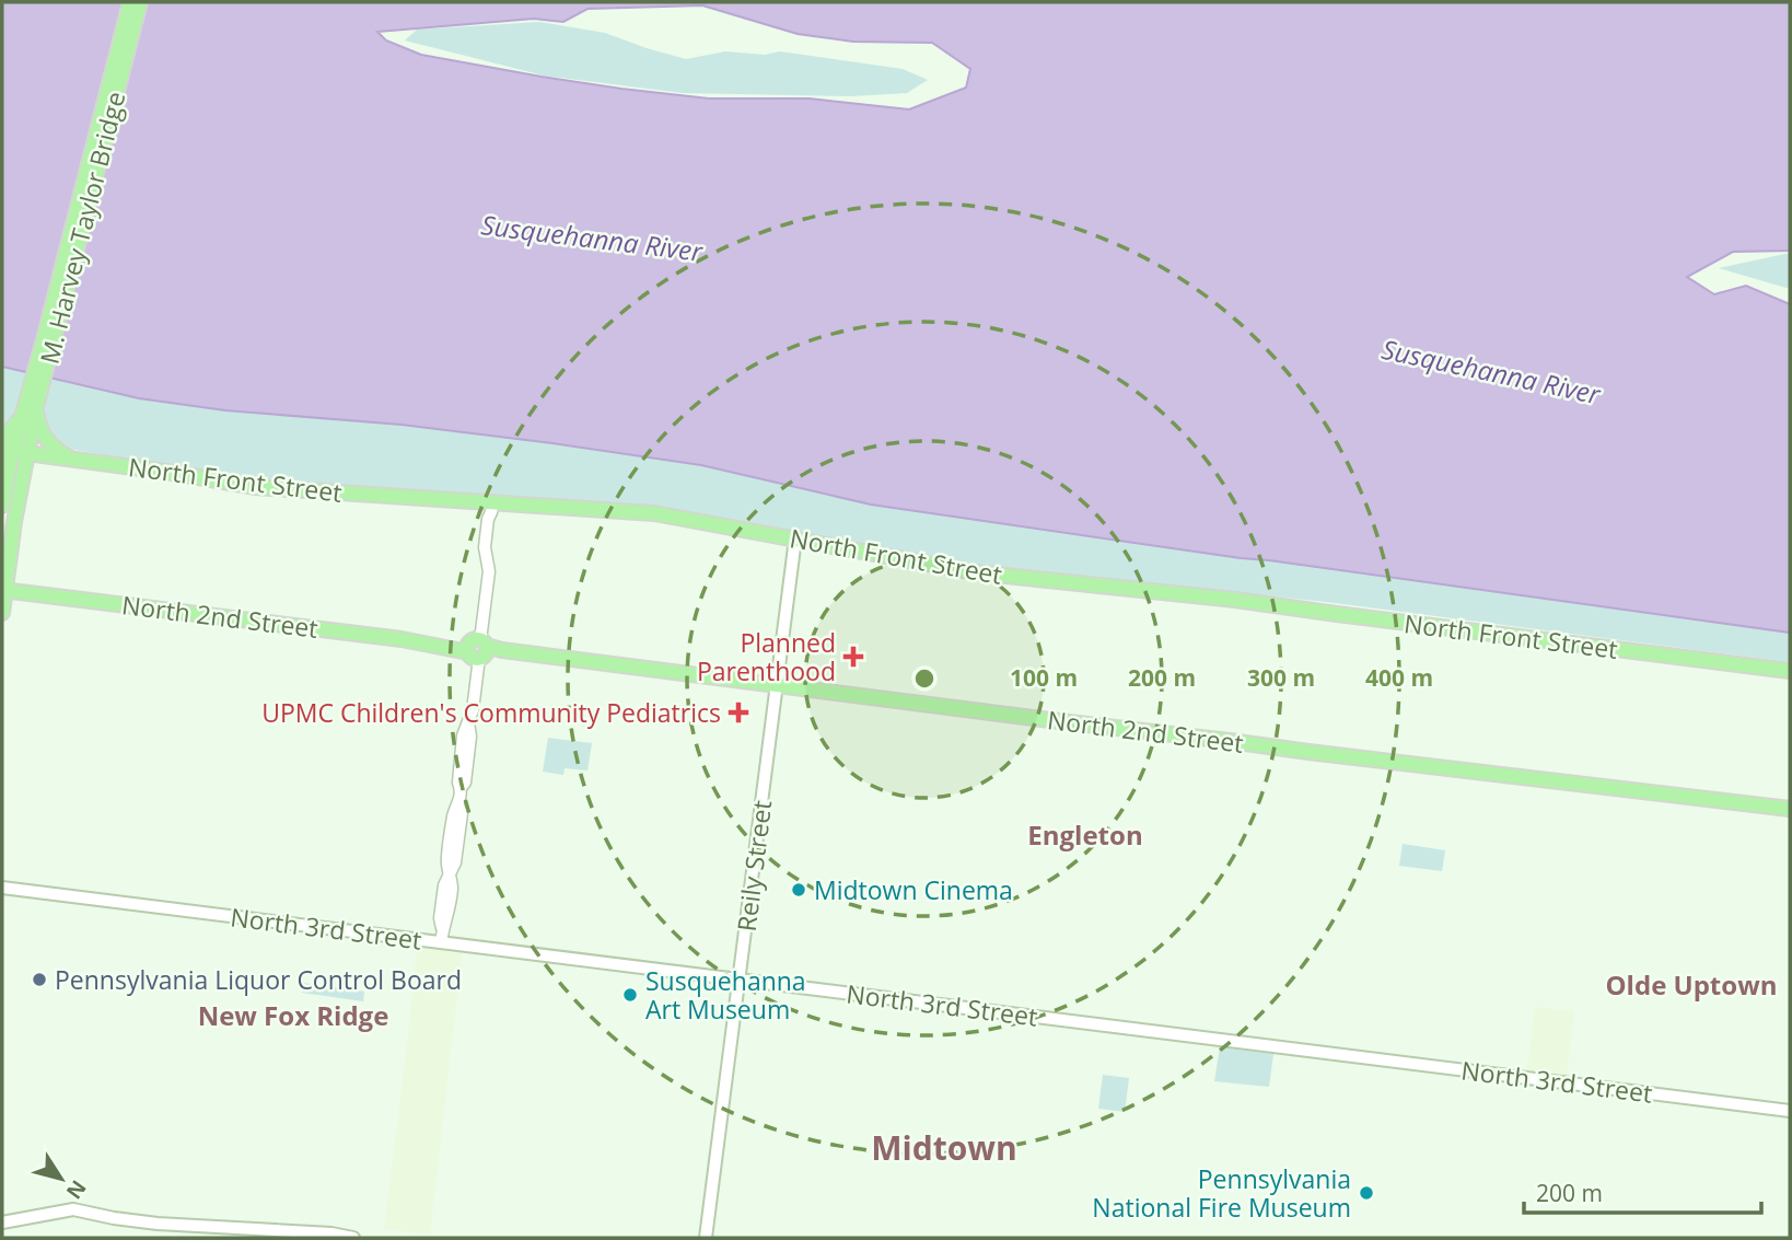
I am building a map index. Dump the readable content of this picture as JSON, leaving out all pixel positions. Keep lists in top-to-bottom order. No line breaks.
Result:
{"streets":{"main road":["M. Harvey Taylor Bridge","North Front Street","North 2nd Street","Reily Street","North 3rd Street"]},"crossings":[["M. Harvey Taylor Bridge","North Front Street"],["North Front Street","Reily Street"],["North 2nd Street","Reily Street"],["Reily Street","North 3rd Street"]],"districts":["Engleton","Olde Uptown","New Fox Ridge","Midtown"],"water":["Susquehanna River"],"places":{"health":["Planned Parenthood","UPMC Children's Community Pediatrics"],"other":["Midtown Cinema","Pennsylvania Liquor Control Board","Susquehanna Art Museum","Pennsylvania National Fire Museum"]},"scale_bar":"200 m","north":"bottom right","rings":["100 m","200 m","300 m","400 m"]}
